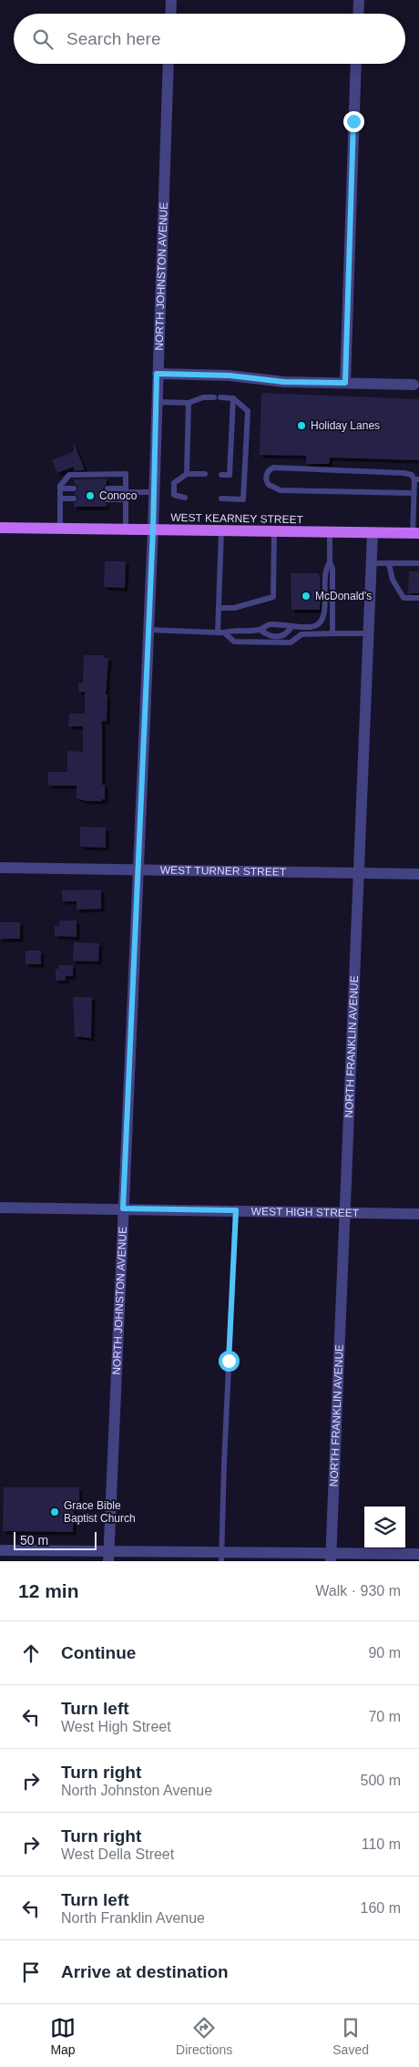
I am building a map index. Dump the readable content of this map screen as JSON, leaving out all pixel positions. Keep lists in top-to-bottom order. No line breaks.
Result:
{"streets":{"main road":["WEST KEARNEY STREET"],"street":["NORTH JOHNSTON AVENUE","WEST TURNER STREET","NORTH FRANKLIN AVENUE","WEST HIGH STREET"]},"crossings":[["NORTH JOHNSTON AVENUE","WEST KEARNEY STREET"],["NORTH JOHNSTON AVENUE","WEST TURNER STREET"],["NORTH JOHNSTON AVENUE","WEST HIGH STREET"],["WEST KEARNEY STREET","NORTH FRANKLIN AVENUE"],["WEST TURNER STREET","NORTH FRANKLIN AVENUE"],["NORTH FRANKLIN AVENUE","WEST HIGH STREET"]],"places":["Holiday Lanes","Conoco","McDonald's","Grace Bible Baptist Church"],"scale_bar":"50 m","page":{"search":"Search here","scale":"50 m","heading":["12 min","Walk · 930 m"],"list":[["Continue","90 m"],["Turn left","West High Street","70 m"],["Turn right","North Johnston Avenue","500 m"],["Turn right","West Della Street","110 m"],["Turn left","North Franklin Avenue","160 m"],"Arrive at destination"],"nav":["Map","Directions","Saved"]}}
